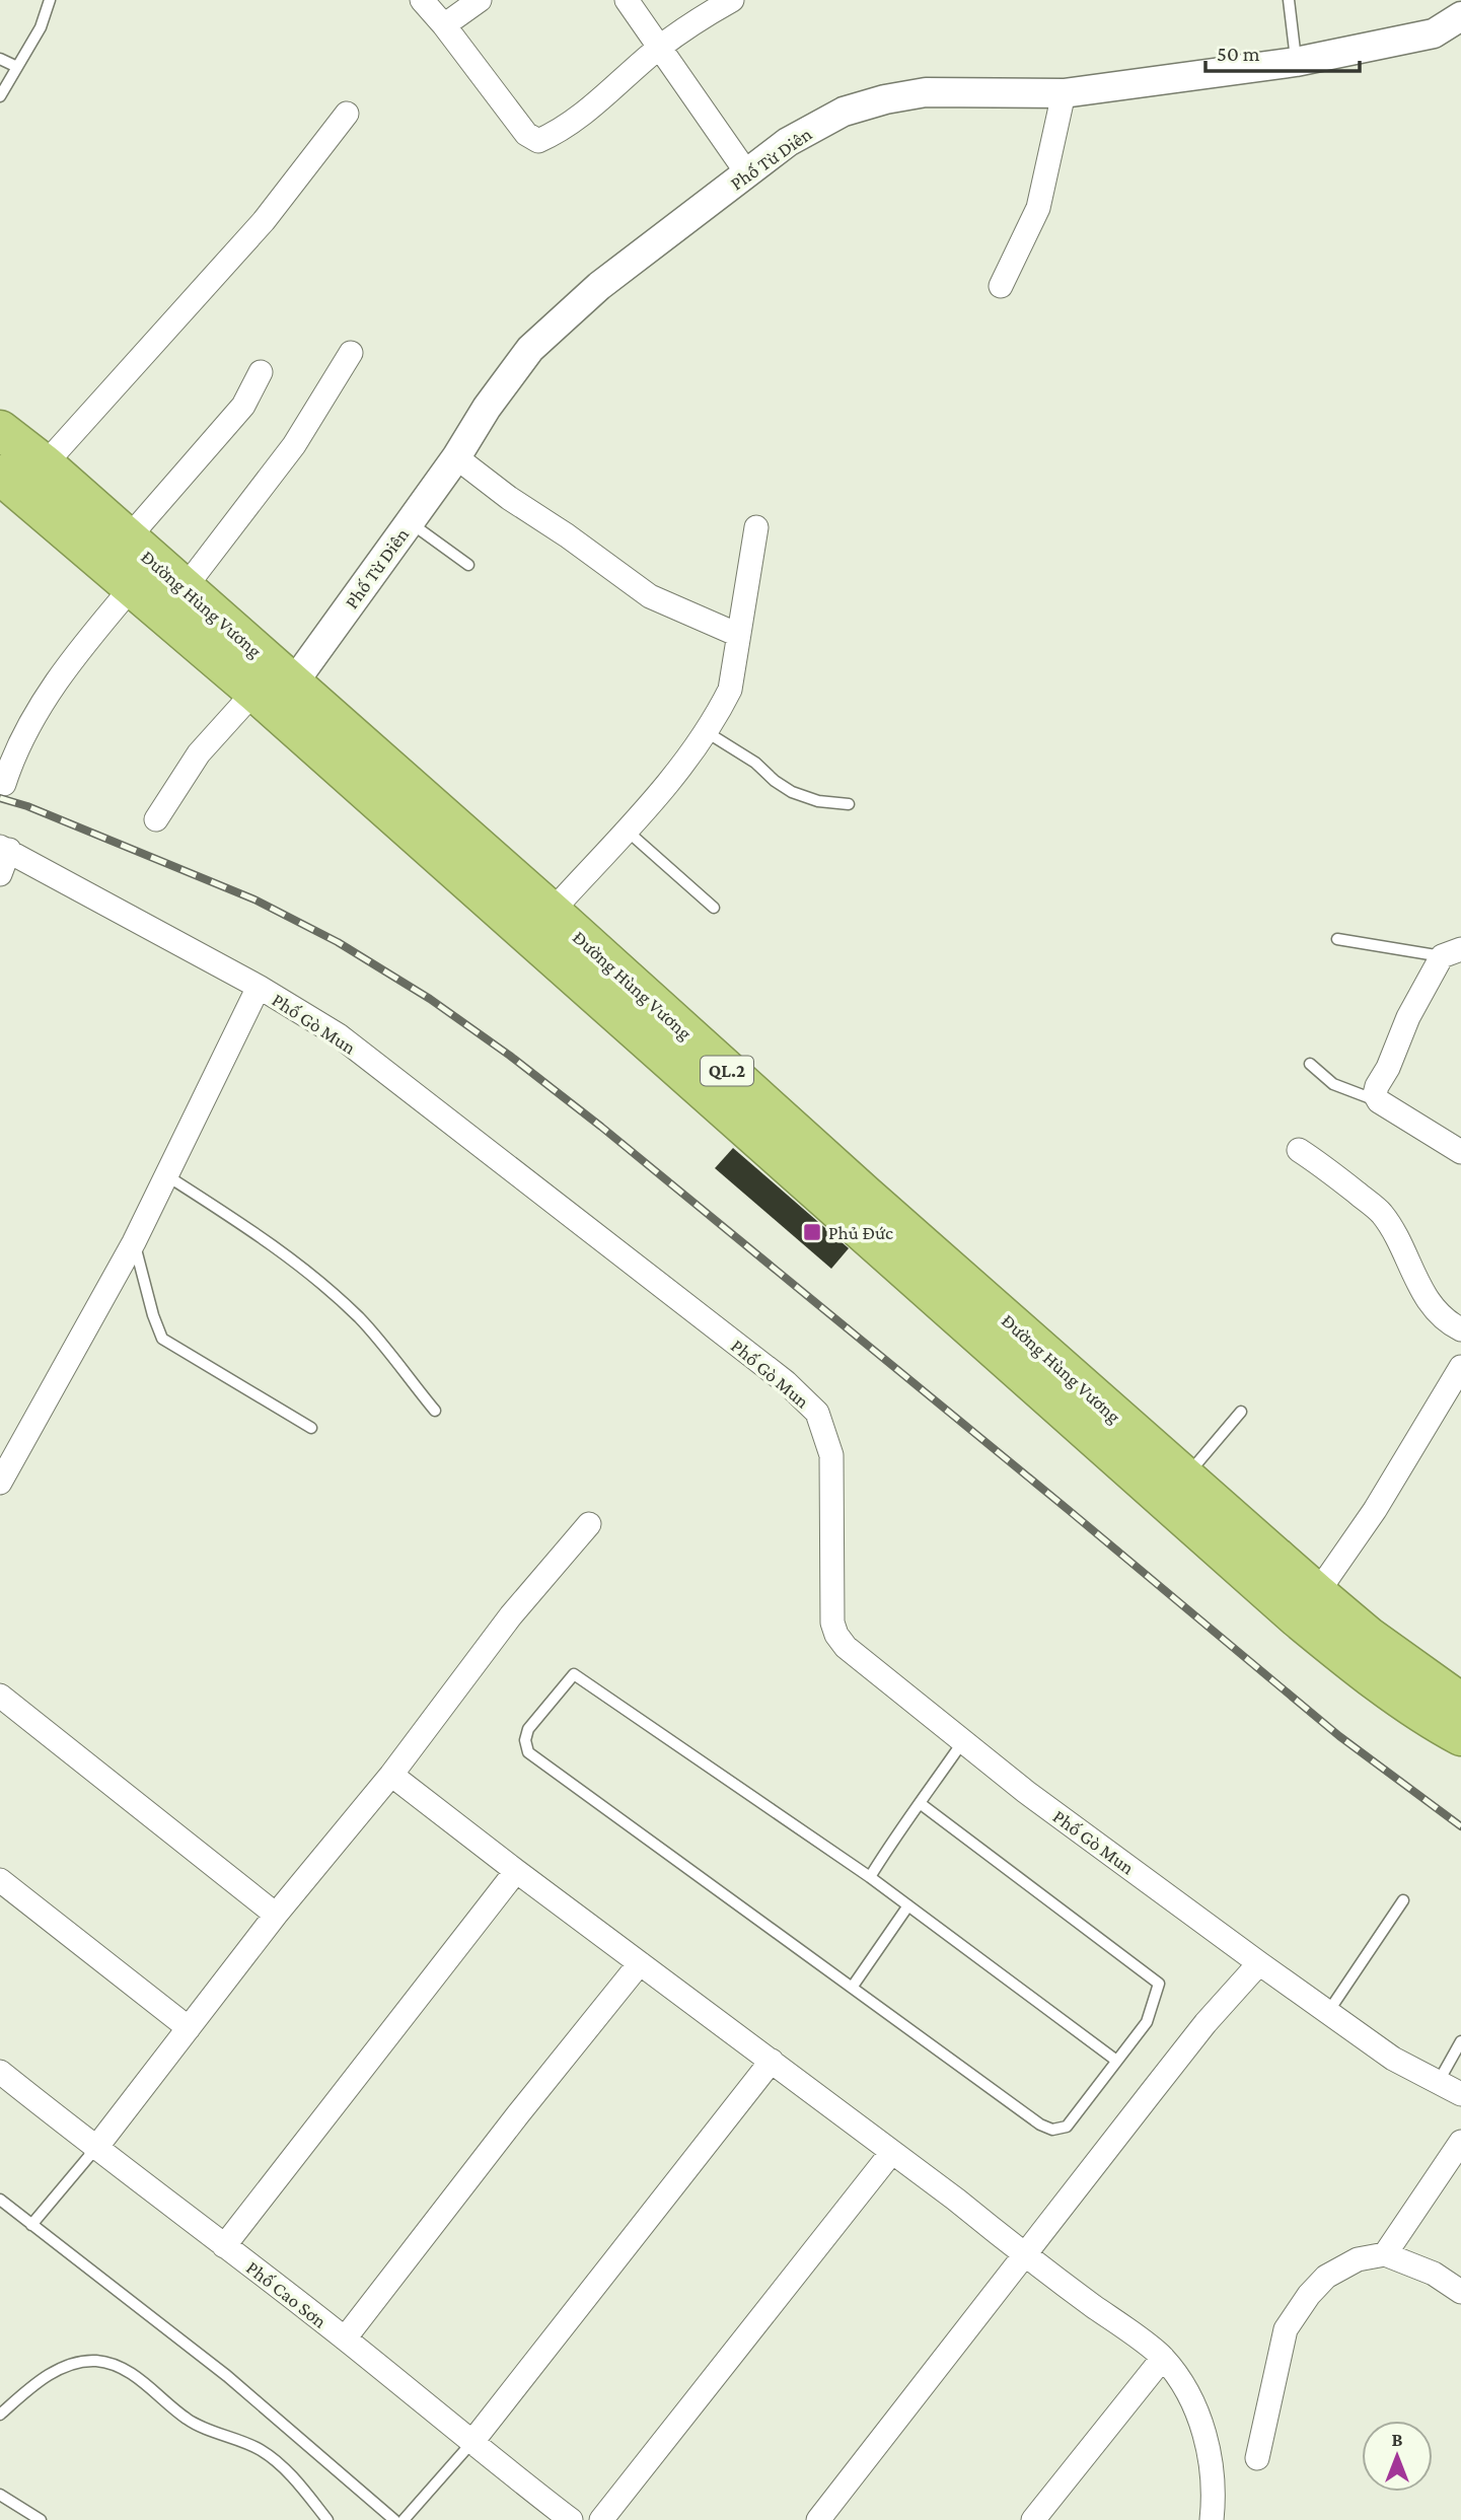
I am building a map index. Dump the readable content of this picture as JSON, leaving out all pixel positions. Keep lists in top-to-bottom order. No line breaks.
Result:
{"streets":{"highway":["Đường Hùng Vương","QL.2"],"street":["Phố Từ Diên","Phố Gò Mun","Phố Cao Sơn"]},"crossings":[["Phố Từ Diên","Đường Hùng Vương"]],"places":{"transit":["Phủ Đức"]},"scale_bar":"50 m","north":"top"}
